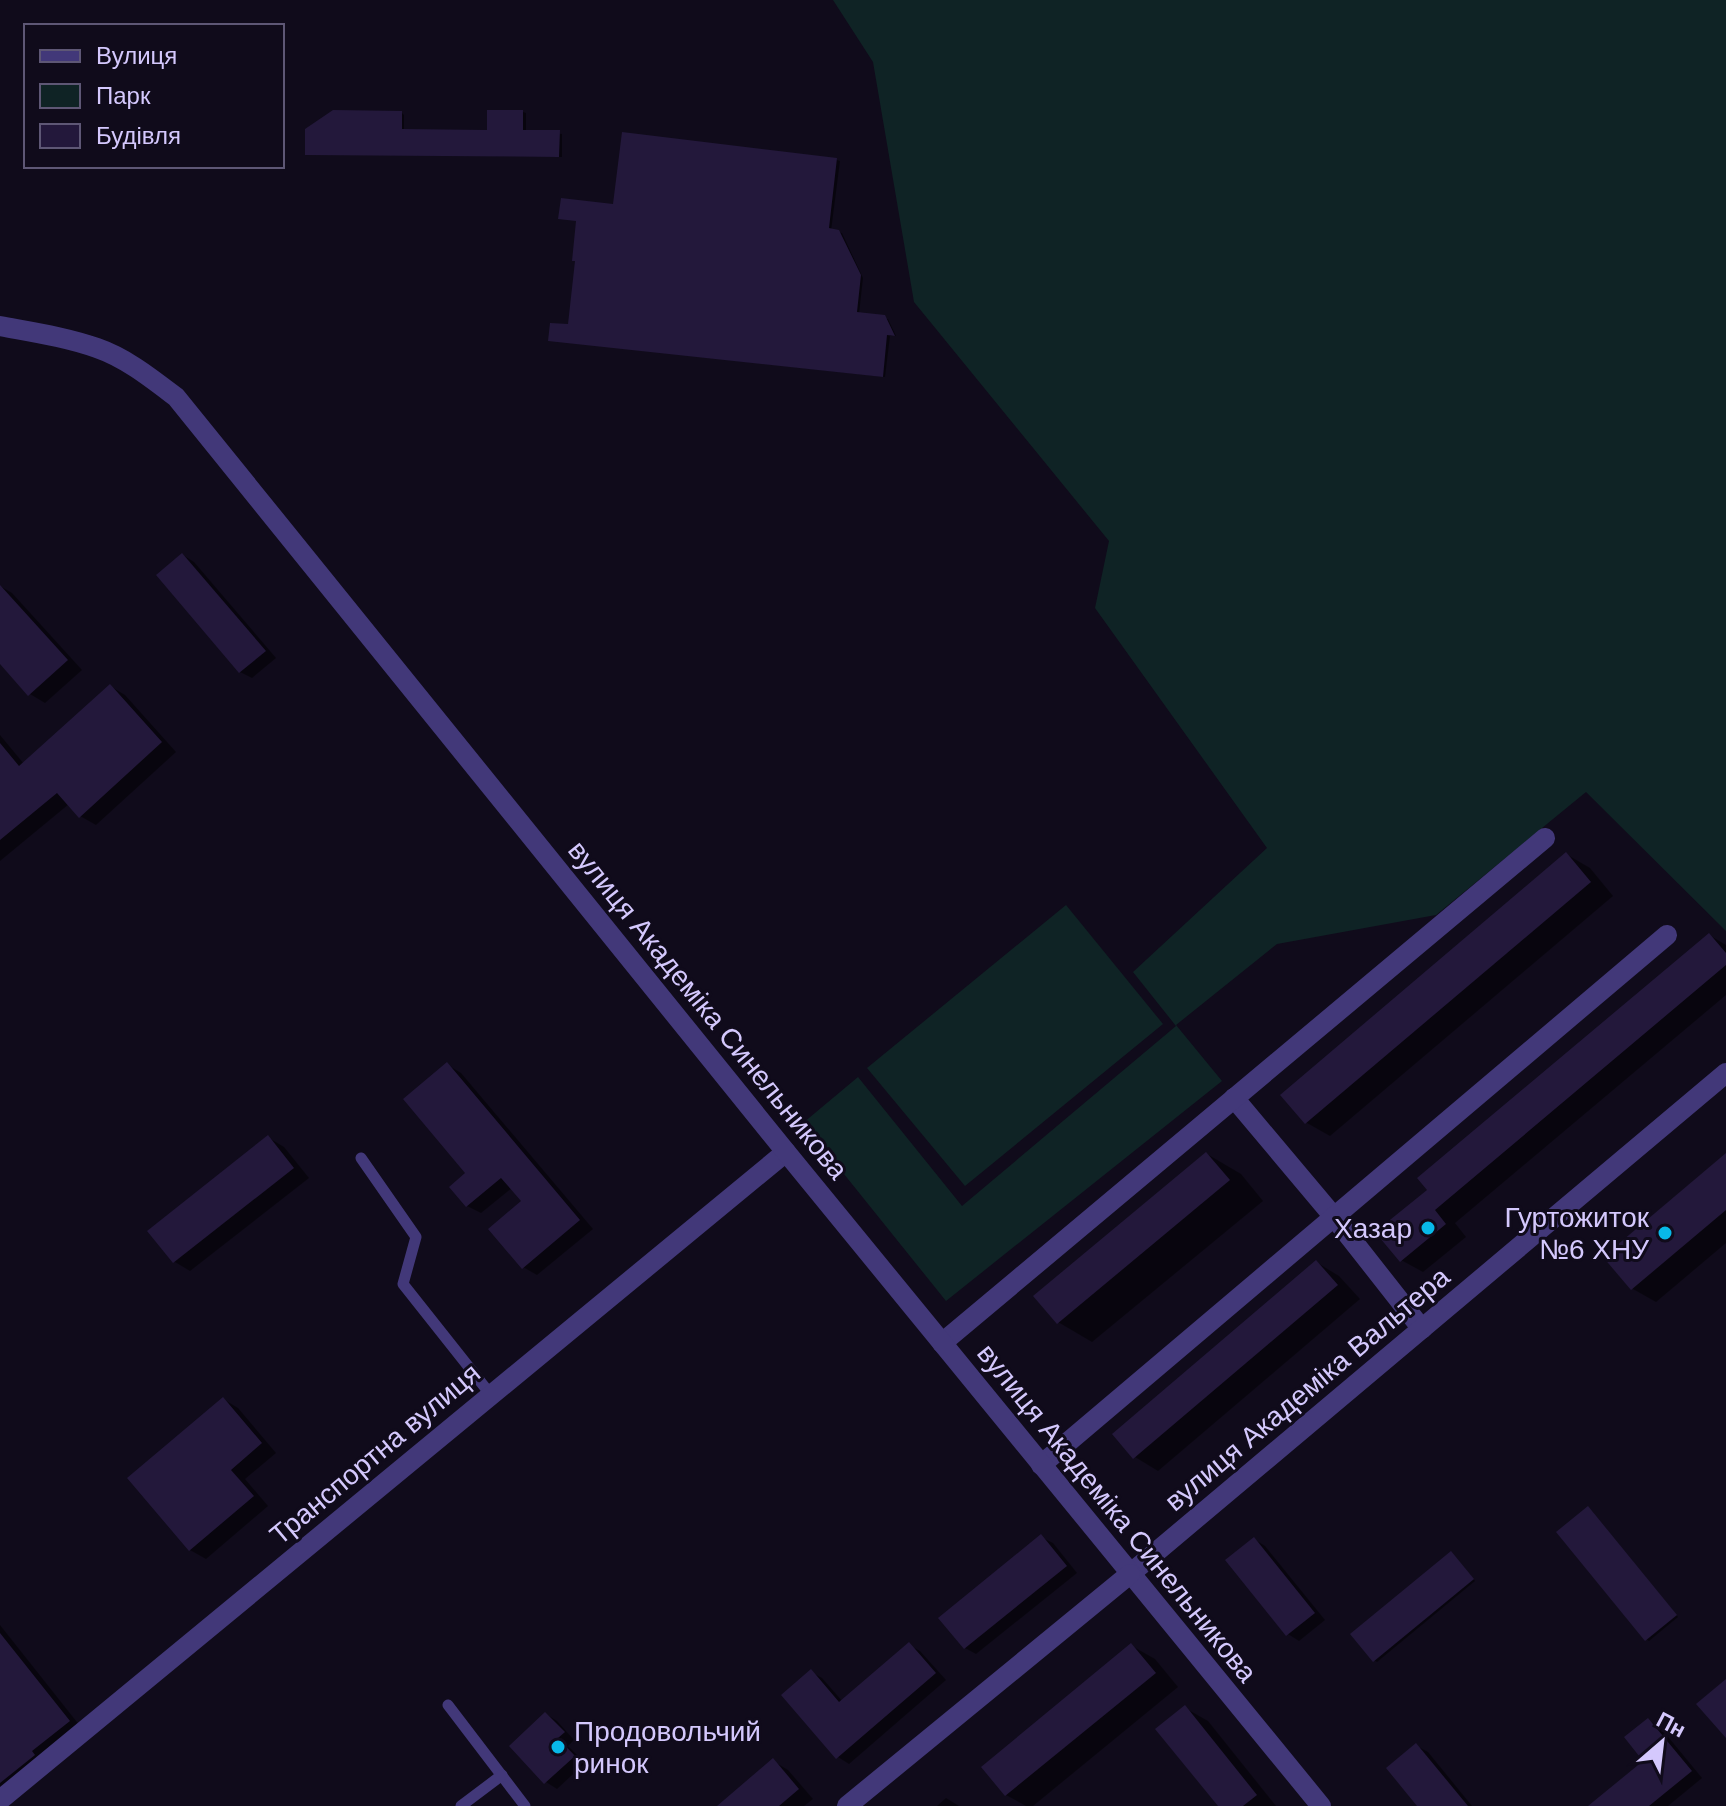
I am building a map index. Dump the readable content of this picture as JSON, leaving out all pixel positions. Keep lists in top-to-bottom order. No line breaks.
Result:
{"streets":{"street":["вулиця Академіка Синельникова","вулиця Академіка Вальтера","Транспортна вулиця"]},"crossings":[["вулиця Академіка Синельникова","вулиця Академіка Вальтера"],["вулиця Академіка Синельникова","Транспортна вулиця"]],"places":["Хазар","Гуртожиток №6 ХНУ","Продовольчий ринок"],"legend":["Вулиця","Парк","Будівля"],"north":"top right"}
